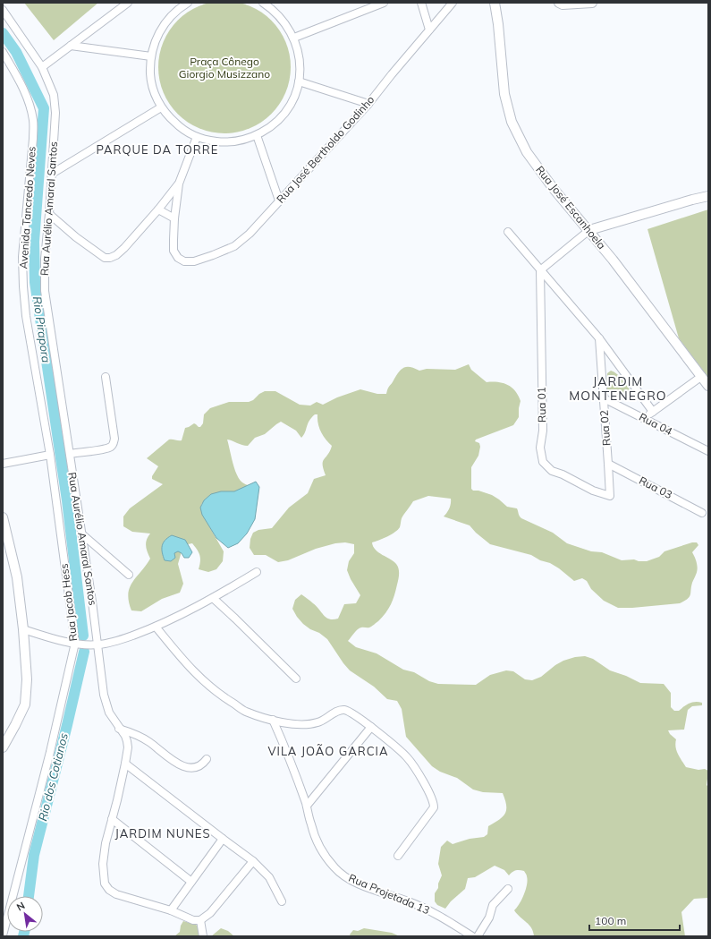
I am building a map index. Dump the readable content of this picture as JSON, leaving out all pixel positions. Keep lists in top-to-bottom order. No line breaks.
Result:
{"streets":{"street":["Rua José Bertholdo Godinho","Avenida Tancredo Neves","Rua José Escanhoela","Rua Aurélio Amaral Santos","Rua 01","Rua 04","Rua 02","Rua 03","Rua Jacob Hess","Rua Projetada 13"]},"crossings":[["Avenida Tancredo Neves","Rua Jacob Hess"],["Rua 01","Rua 02"],["Rua 04","Rua 02"],["Rua 02","Rua 03"]],"districts":["PARQUE DA TORRE","JARDIM MONTENEGRO","VILA JOÃO GARCIA","JARDIM NUNES"],"water":["Rio Pirapora","Rio dos Cotianos"],"parks":["Praça Cônego Giorgio Musizzano"],"scale_bar":"100 m","north":"top left"}
